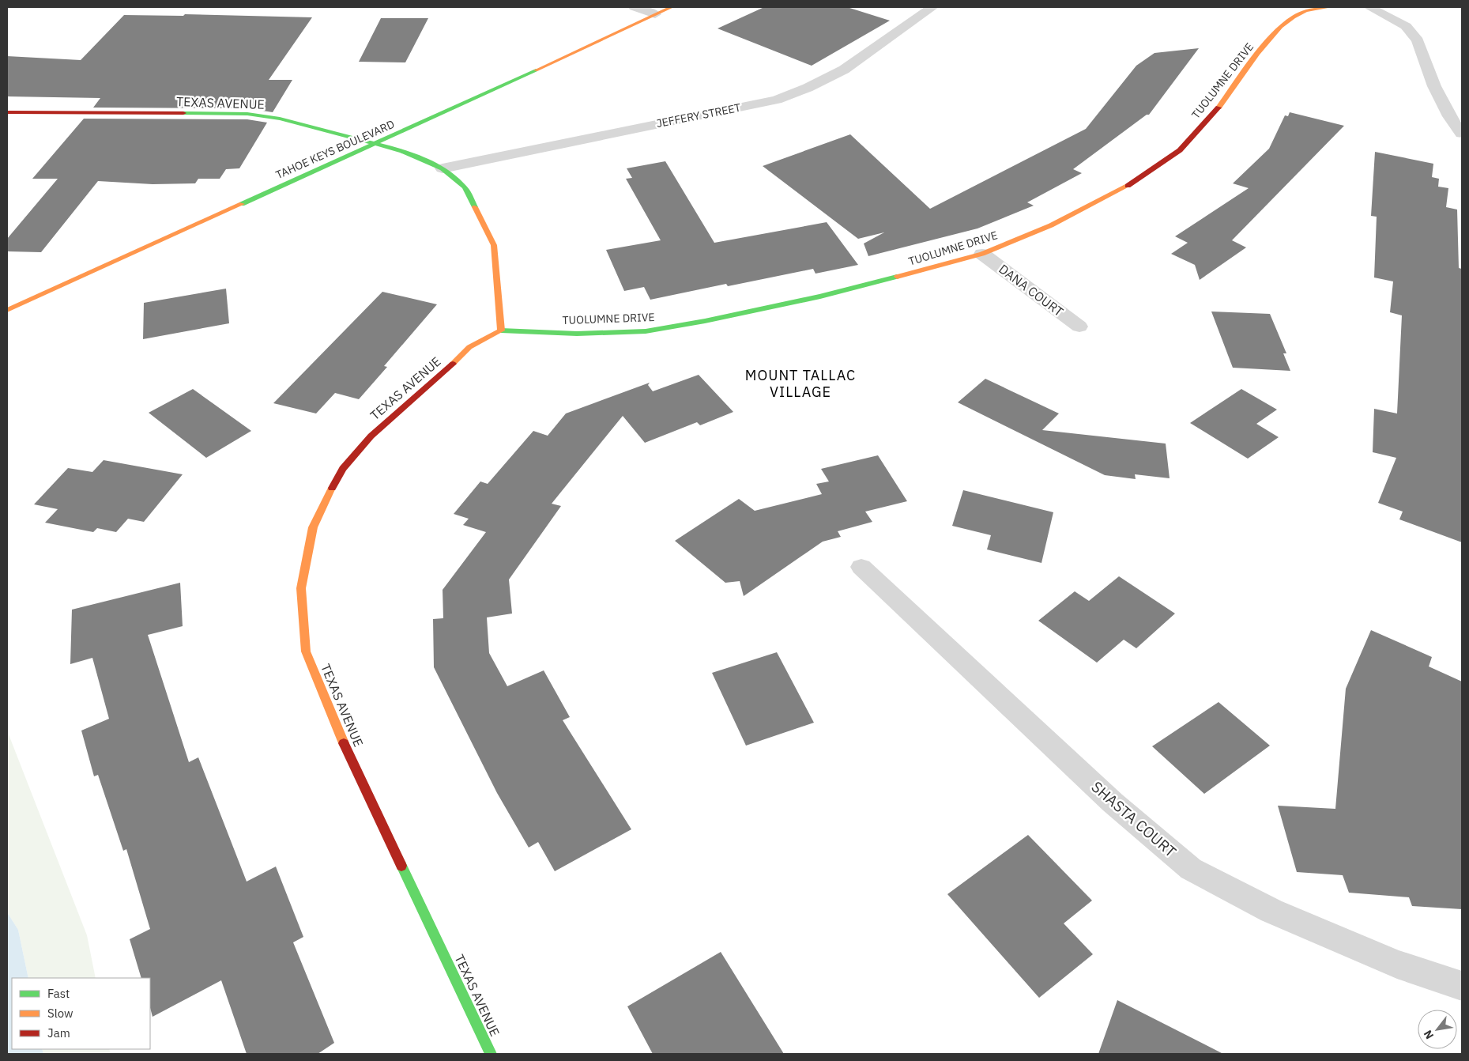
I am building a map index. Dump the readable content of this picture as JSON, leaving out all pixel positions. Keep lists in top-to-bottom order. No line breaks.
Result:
{"streets":{"street":["TUOLUMNE DRIVE","TEXAS AVENUE","JEFFERY STREET","TAHOE KEYS BOULEVARD","DANA COURT","SHASTA COURT"]},"crossings":[["TUOLUMNE DRIVE","TEXAS AVENUE"],["TUOLUMNE DRIVE","DANA COURT"],["TEXAS AVENUE","JEFFERY STREET"],["TEXAS AVENUE","TAHOE KEYS BOULEVARD"]],"districts":["MOUNT TALLAC VILLAGE"],"legend":["Fast","Slow","Jam"],"north":"bottom left"}
